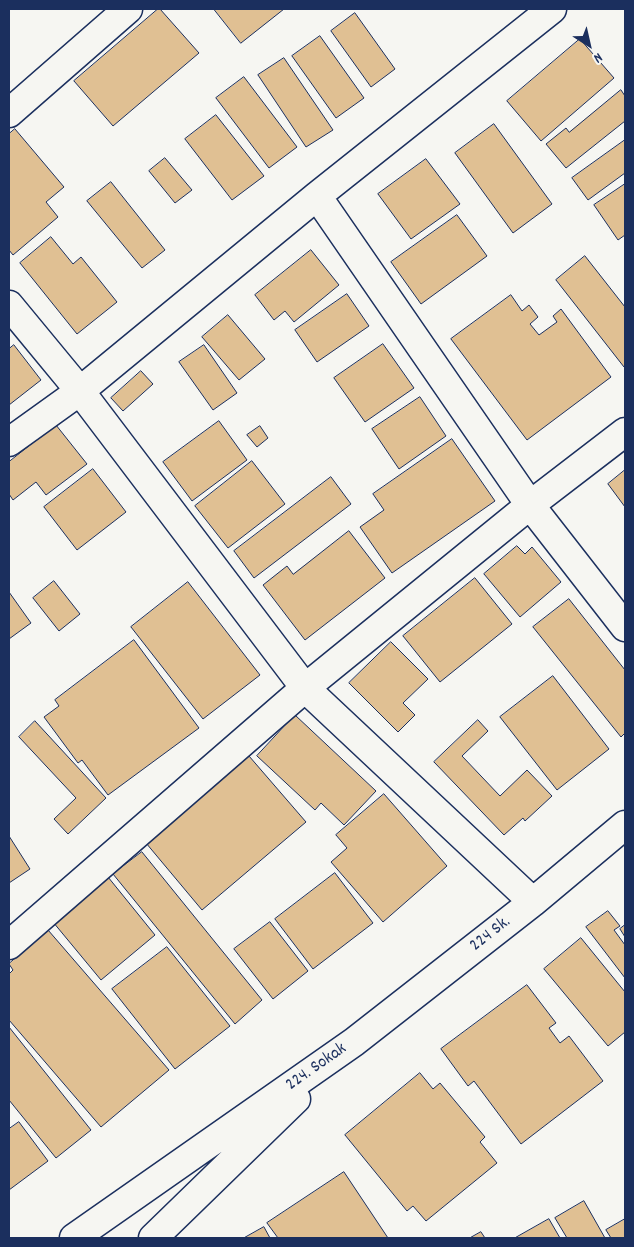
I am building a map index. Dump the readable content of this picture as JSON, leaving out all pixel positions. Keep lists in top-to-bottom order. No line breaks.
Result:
{"streets":{"street":["224 Sk.","224. Sokak"]},"crossings":[["224 Sk.","224. Sokak"]],"north":"bottom right"}
